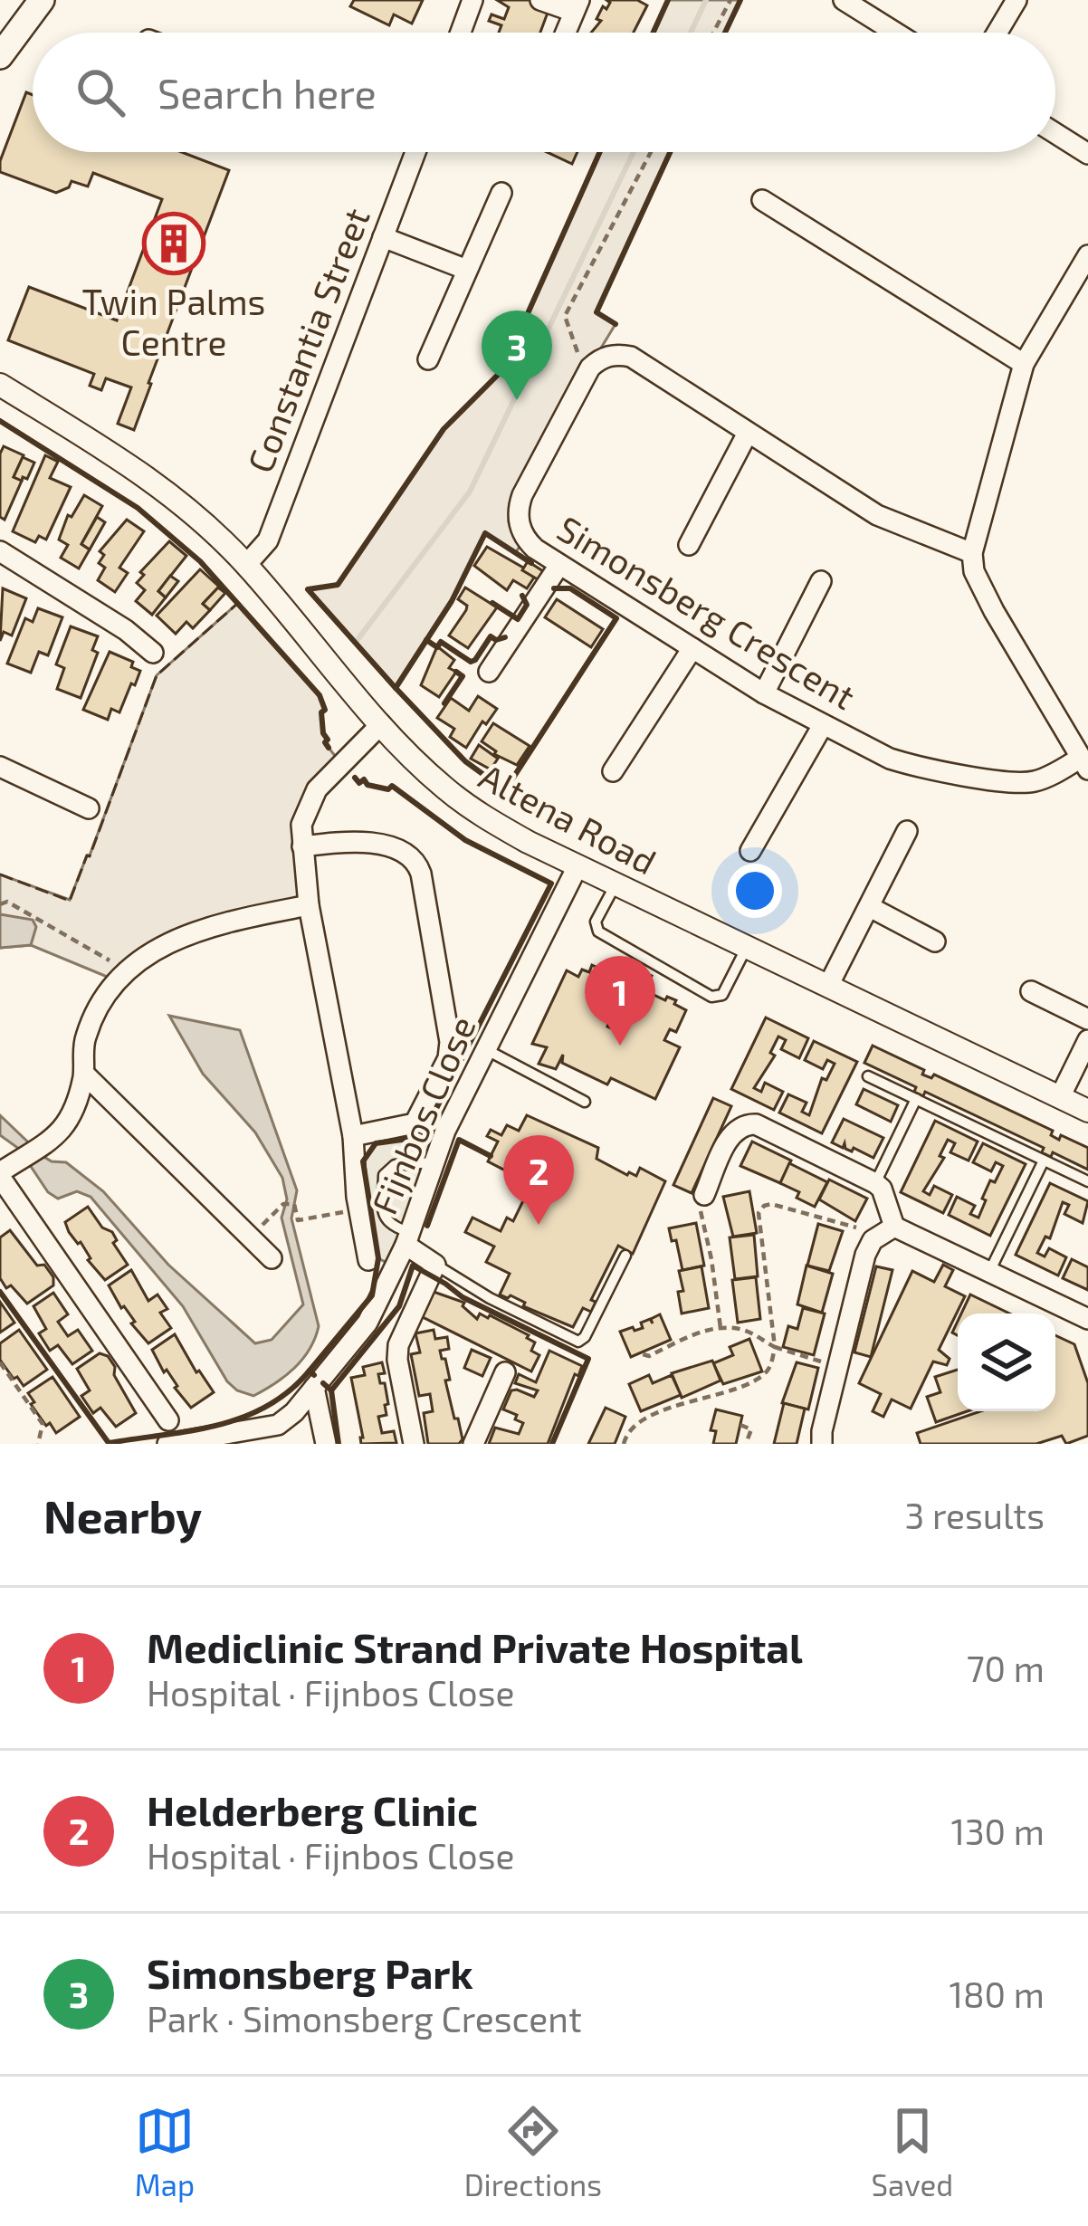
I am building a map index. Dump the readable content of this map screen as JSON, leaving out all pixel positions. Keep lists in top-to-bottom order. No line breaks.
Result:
{"streets":{"street":["Constantia Street","Simonsberg Crescent","Altena Road","Fijnbos Close"]},"crossings":[["Constantia Street","Altena Road"],["Altena Road","Fijnbos Close"]],"places":{"building":["Twin Palms Centre"]},"page":{"search":"Search here","pins":["3","1","2"],"heading":["Nearby","3 results"],"list":[{"mark":"1","name":"Mediclinic Strand Private Hospital","note":"Hospital · Fijnbos Close","value":"70 m"},{"mark":"2","name":"Helderberg Clinic","note":"Hospital · Fijnbos Close","value":"130 m"},{"mark":"3","name":"Simonsberg Park","note":"Park · Simonsberg Crescent","value":"180 m"}],"nav":["Map","Directions","Saved"]}}
